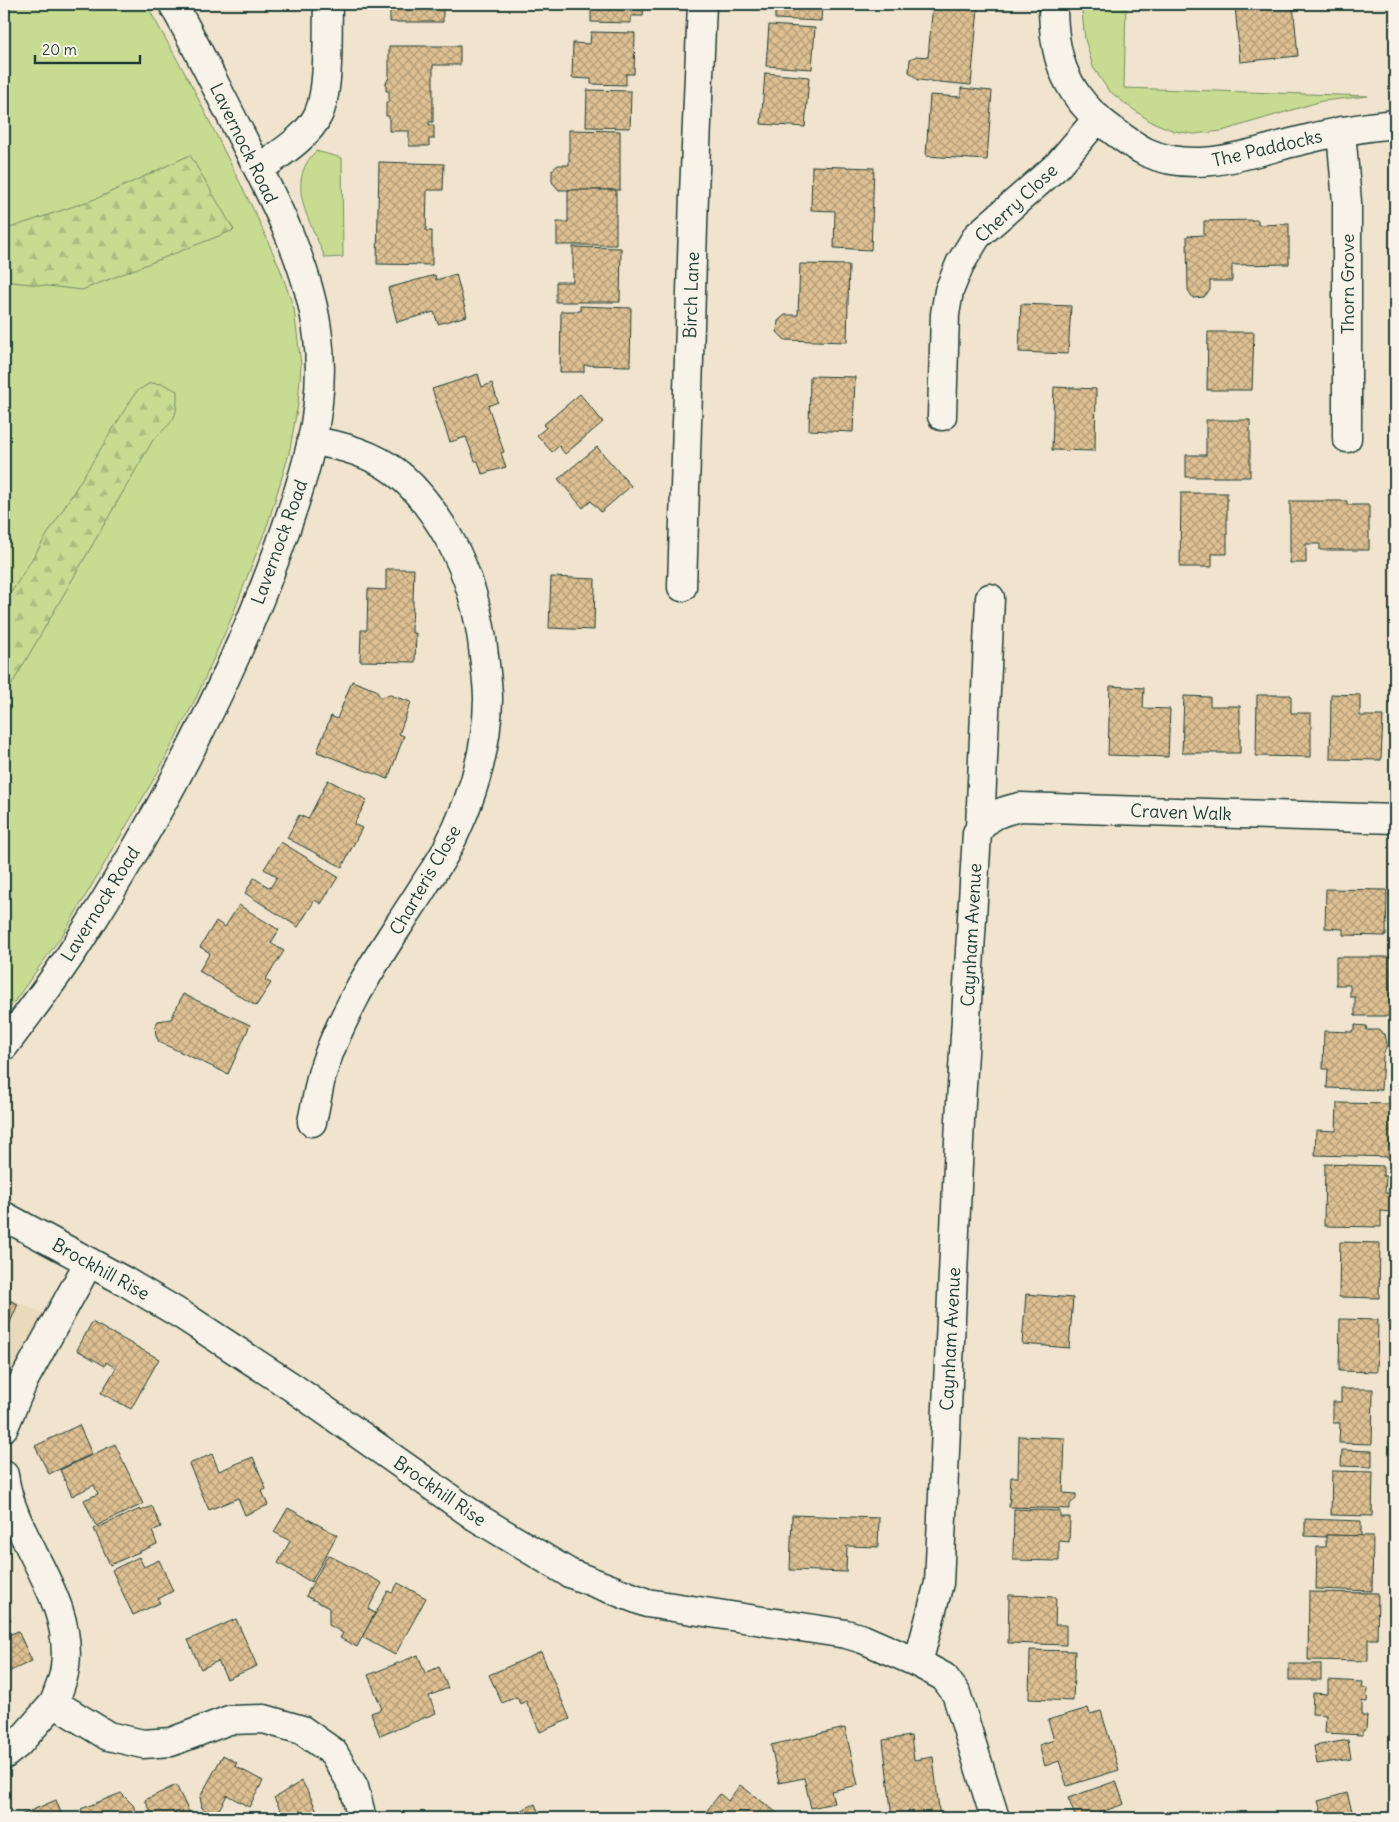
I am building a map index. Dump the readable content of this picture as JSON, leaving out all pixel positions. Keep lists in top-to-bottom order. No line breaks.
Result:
{"streets":{"street":["Lavernock Road","The Paddocks","Cherry Close","Thorn Grove","Birch Lane","Craven Walk","Charteris Close","Caynham Avenue","Brockhill Rise"]},"crossings":[["Lavernock Road","Charteris Close"],["The Paddocks","Cherry Close"],["The Paddocks","Thorn Grove"],["Craven Walk","Caynham Avenue"],["Caynham Avenue","Brockhill Rise"]],"scale_bar":"20 m"}
